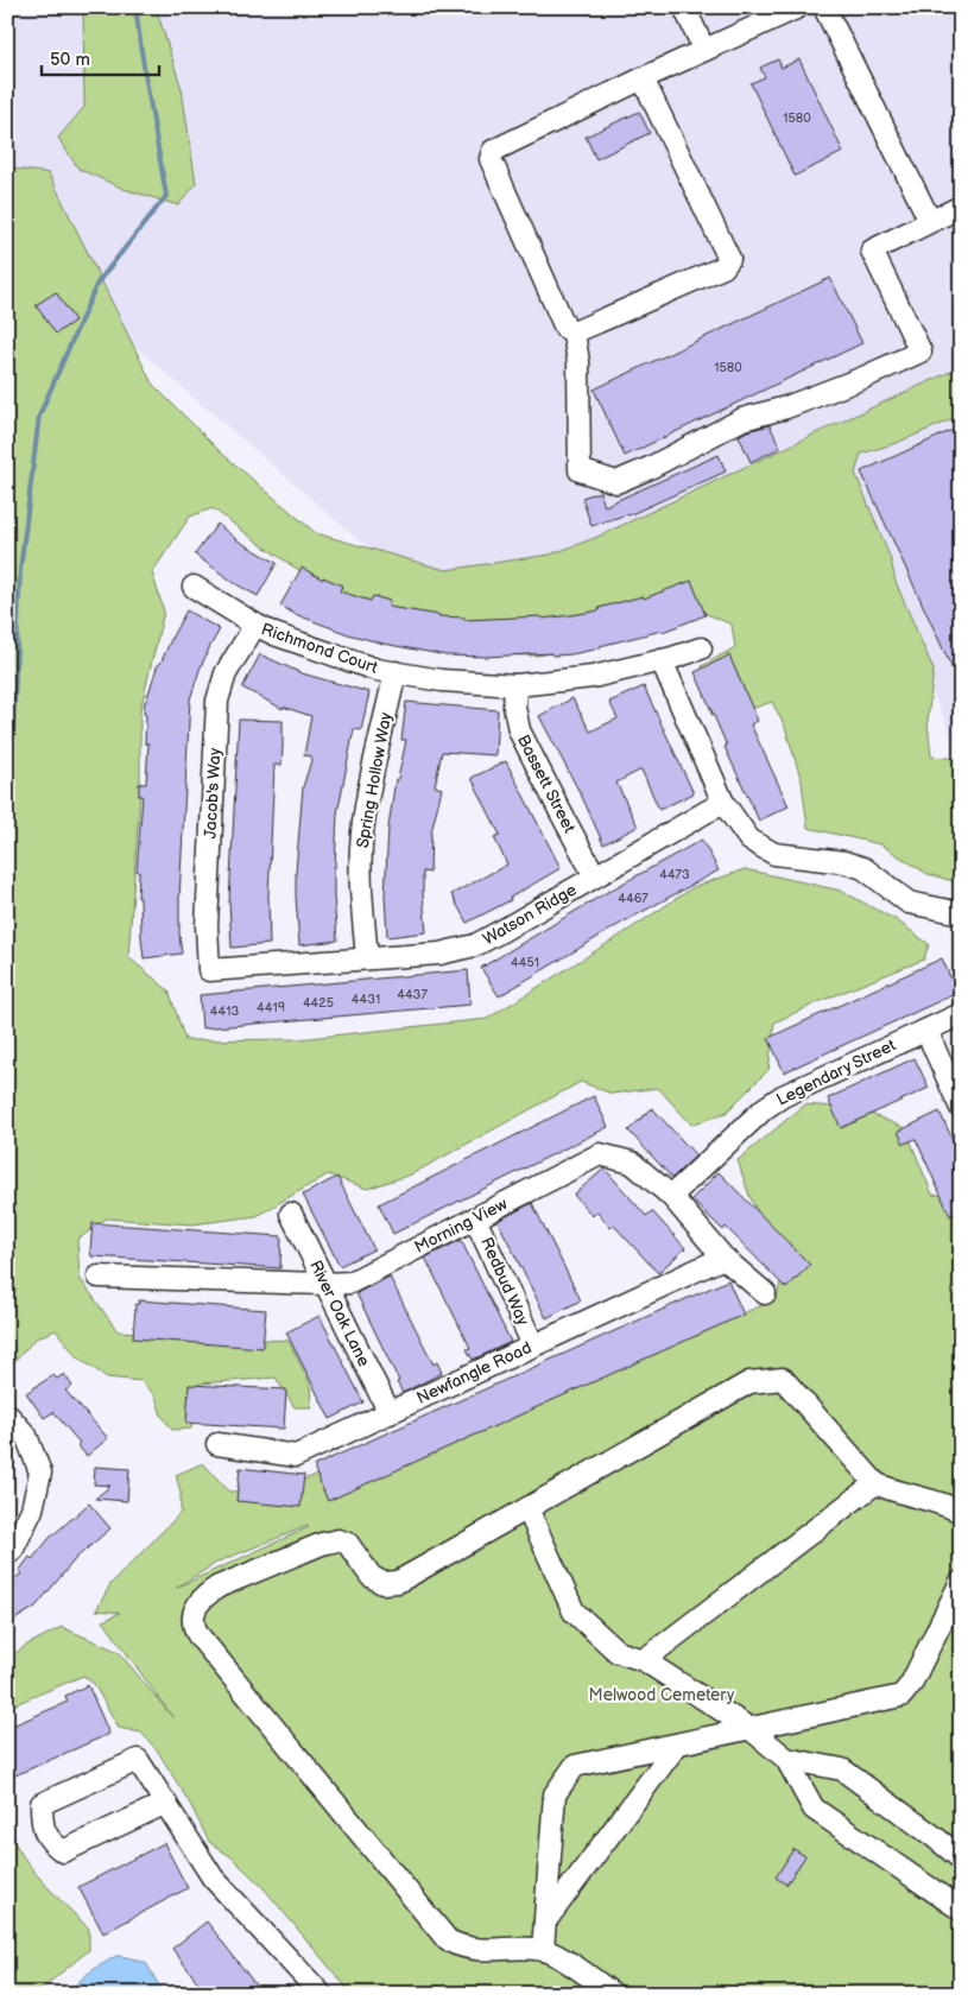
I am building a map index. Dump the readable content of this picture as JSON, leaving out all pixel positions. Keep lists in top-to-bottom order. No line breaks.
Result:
{"streets":{"street":["Richmond Court","Spring Hollow Way","Bassett Street","Jacob's Way","Watson Ridge","Legendary Street","Morning View","Redbud Way","River Oak Lane","Newfangle Road"]},"crossings":[["Richmond Court","Spring Hollow Way"],["Richmond Court","Bassett Street"],["Richmond Court","Jacob's Way"],["Spring Hollow Way","Watson Ridge"],["Bassett Street","Watson Ridge"],["Jacob's Way","Watson Ridge"],["Legendary Street","Morning View"],["Morning View","Redbud Way"],["Morning View","River Oak Lane"],["Morning View","Newfangle Road"],["Redbud Way","Newfangle Road"],["River Oak Lane","Newfangle Road"]],"parks":["Melwood Cemetery"],"house_numbers":["1580","1580","4473","4467","4451","4437","4431","4425","4419","4413"],"scale_bar":"50 m"}
